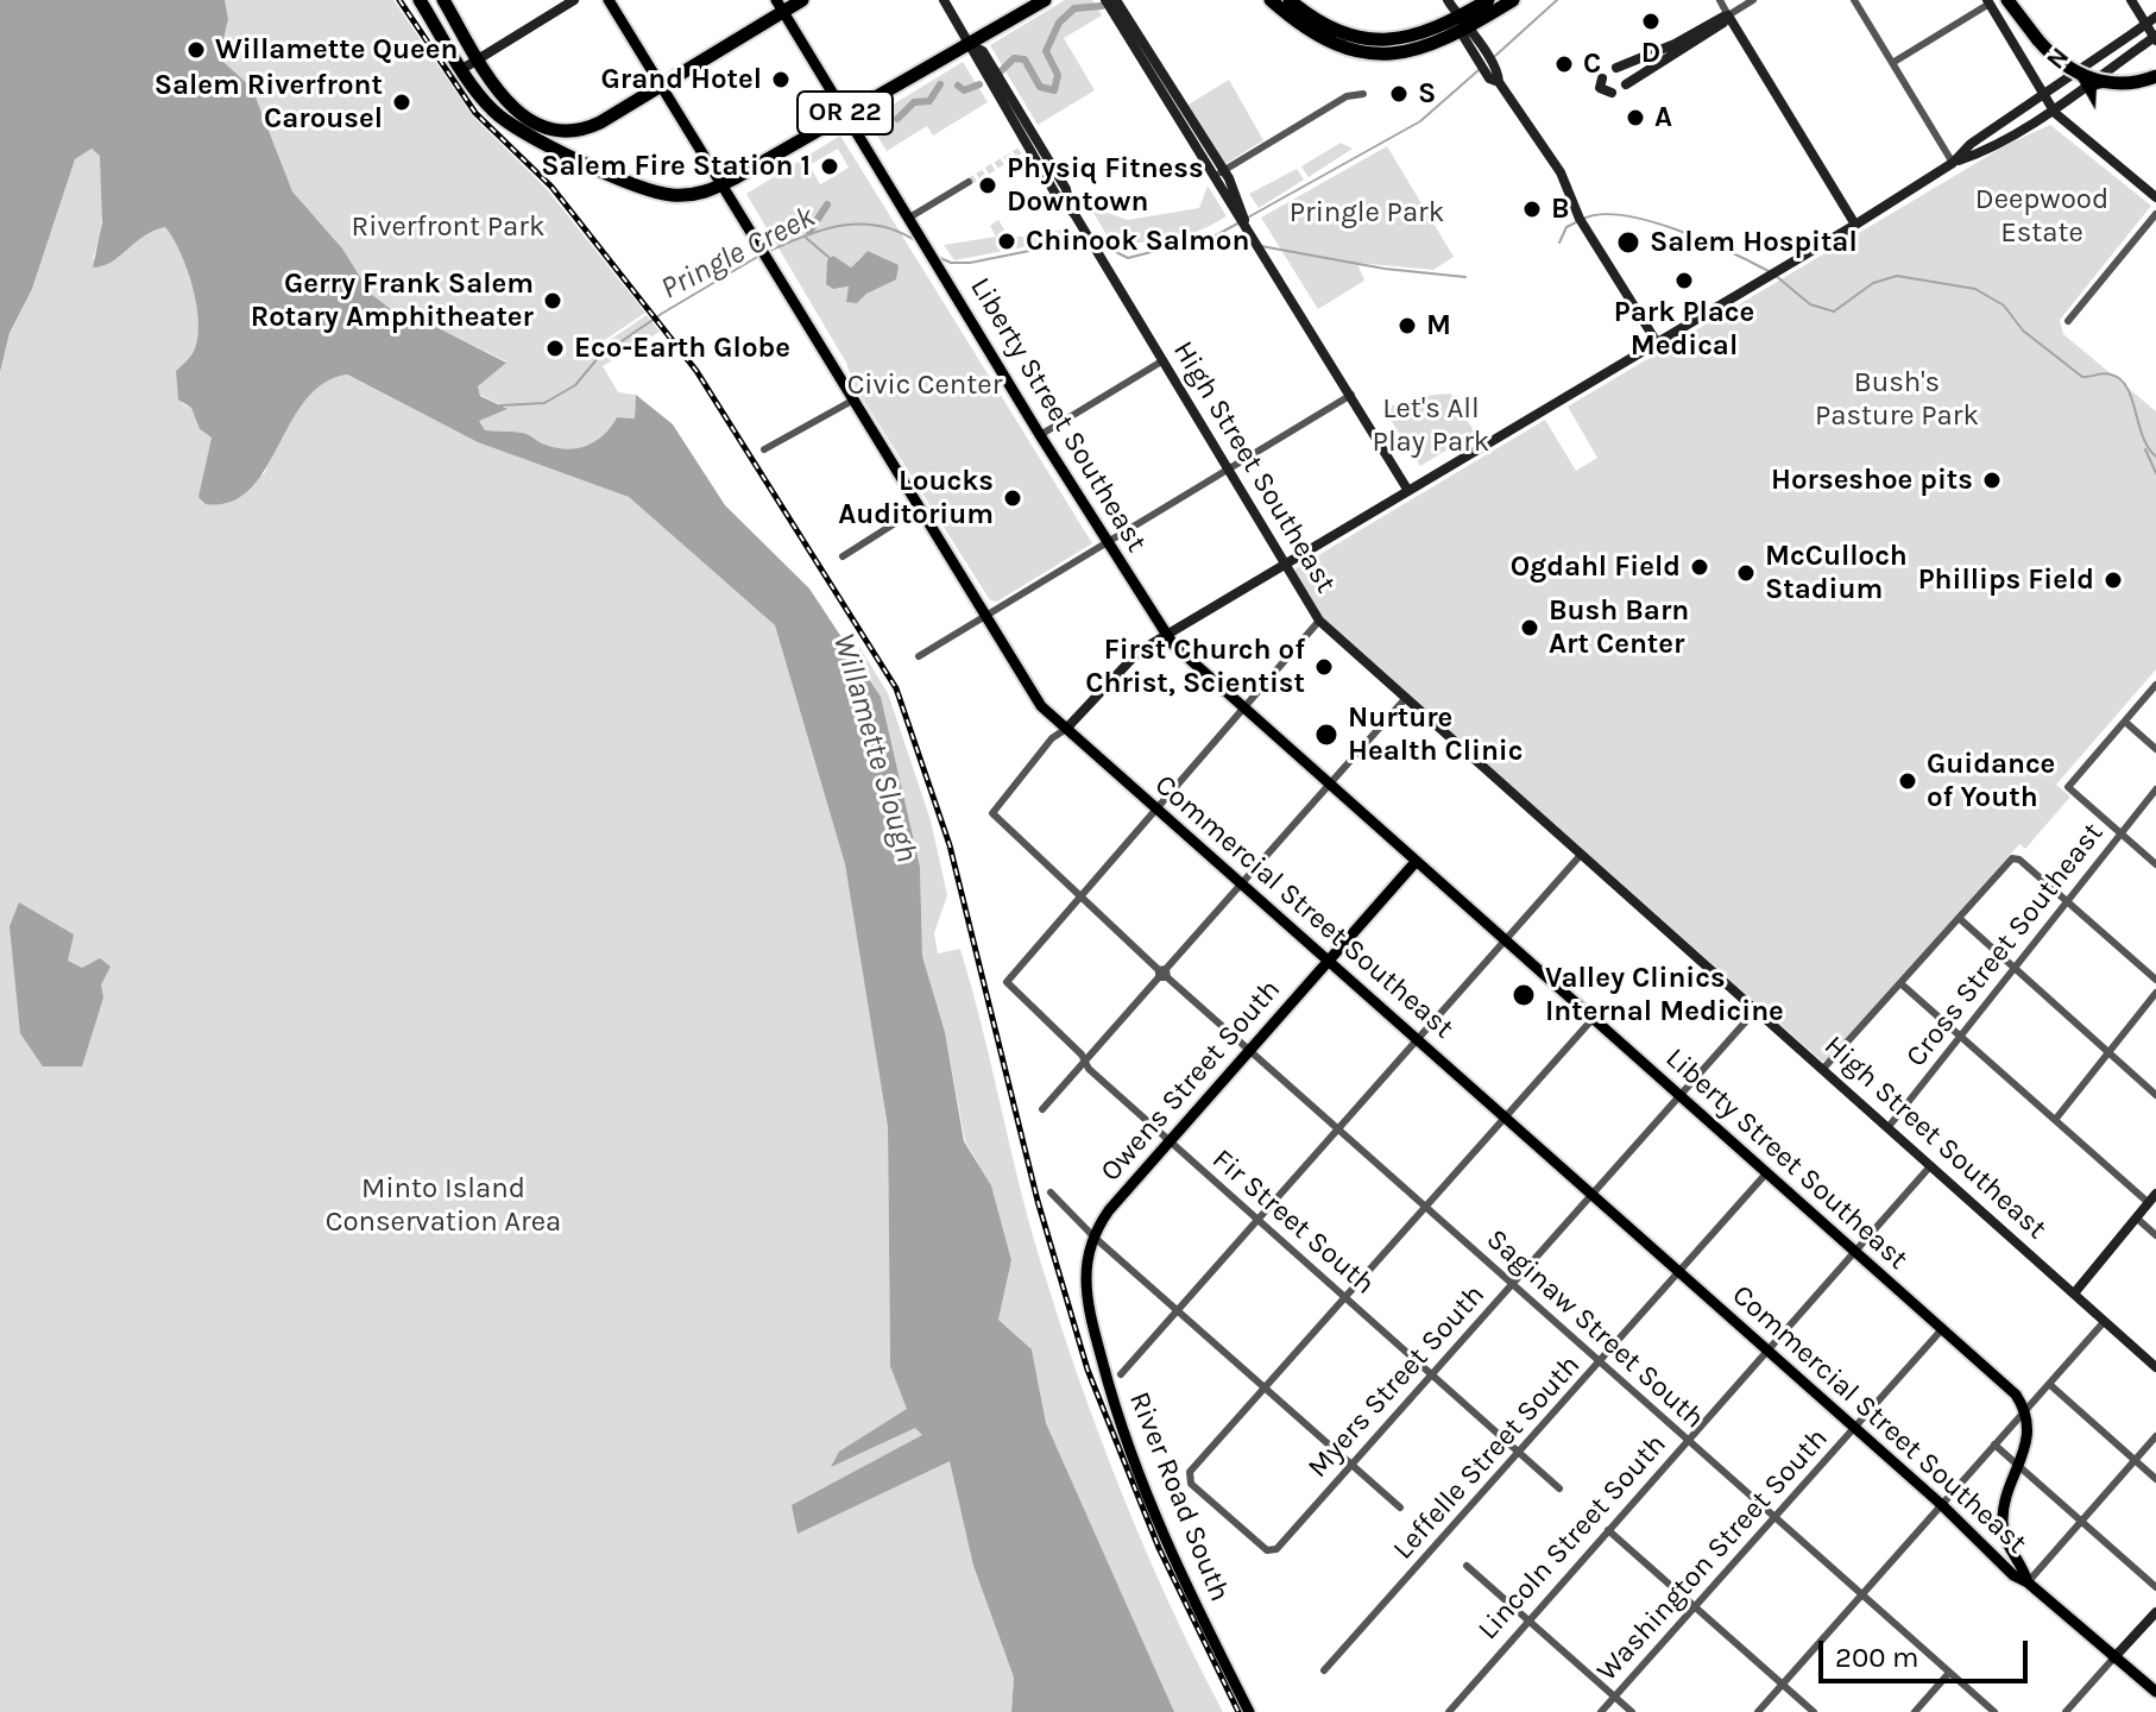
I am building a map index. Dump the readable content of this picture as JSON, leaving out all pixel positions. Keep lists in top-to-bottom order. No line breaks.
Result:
{"streets":{"highway":["OR 22"],"main road":["Liberty Street Southeast","Commercial Street Southeast","Owens Street South","River Road South"],"street":["High Street Southeast","Cross Street Southeast","Fir Street South","Saginaw Street South","Myers Street South","Leffelle Street South","Lincoln Street South","Washington Street South"]},"crossings":[["OR 22","Liberty Street Southeast"],["OR 22","High Street Southeast"],["OR 22","Commercial Street Southeast"],["Liberty Street Southeast","Owens Street South"],["Liberty Street Southeast","Myers Street South"],["Liberty Street Southeast","Leffelle Street South"],["Liberty Street Southeast","Lincoln Street South"],["Liberty Street Southeast","Washington Street South"],["High Street Southeast","Cross Street Southeast"],["High Street Southeast","Myers Street South"],["High Street Southeast","Lincoln Street South"],["Commercial Street Southeast","Owens Street South"],["Commercial Street Southeast","Saginaw Street South"],["Commercial Street Southeast","Myers Street South"],["Commercial Street Southeast","Leffelle Street South"],["Commercial Street Southeast","Lincoln Street South"],["Commercial Street Southeast","Washington Street South"],["Owens Street South","Fir Street South"],["Owens Street South","Saginaw Street South"],["Owens Street South","River Road South"],["Fir Street South","Saginaw Street South"],["Fir Street South","Myers Street South"],["Fir Street South","Leffelle Street South"],["Saginaw Street South","Myers Street South"],["Saginaw Street South","Leffelle Street South"],["Saginaw Street South","Lincoln Street South"],["Saginaw Street South","Washington Street South"]],"water":["Pringle Creek","Willamette Slough"],"parks":["Deepwood Estate","Pringle Park","Riverfront Park","Bush's Pasture Park","Civic Center","Let's All Play Park","Minto Island Conservation Area"],"places":["D","Willamette Queen","C","Grand Hotel","S","Salem Riverfront Carousel","A","Salem Fire Station 1","Physiq Fitness Downtown","B","Chinook Salmon","Salem Hospital","Park Place Medical","Gerry Frank Salem Rotary Amphitheater","M","Eco-Earth Globe","Horseshoe pits","Loucks Auditorium","Ogdahl Field","McCulloch Stadium","Phillips Field","Bush Barn Art Center","First Church of Christ, Scientist","Nurture Health Clinic","Guidance of Youth","Valley Clinics Internal Medicine"],"scale_bar":"200 m","north":"top left"}
